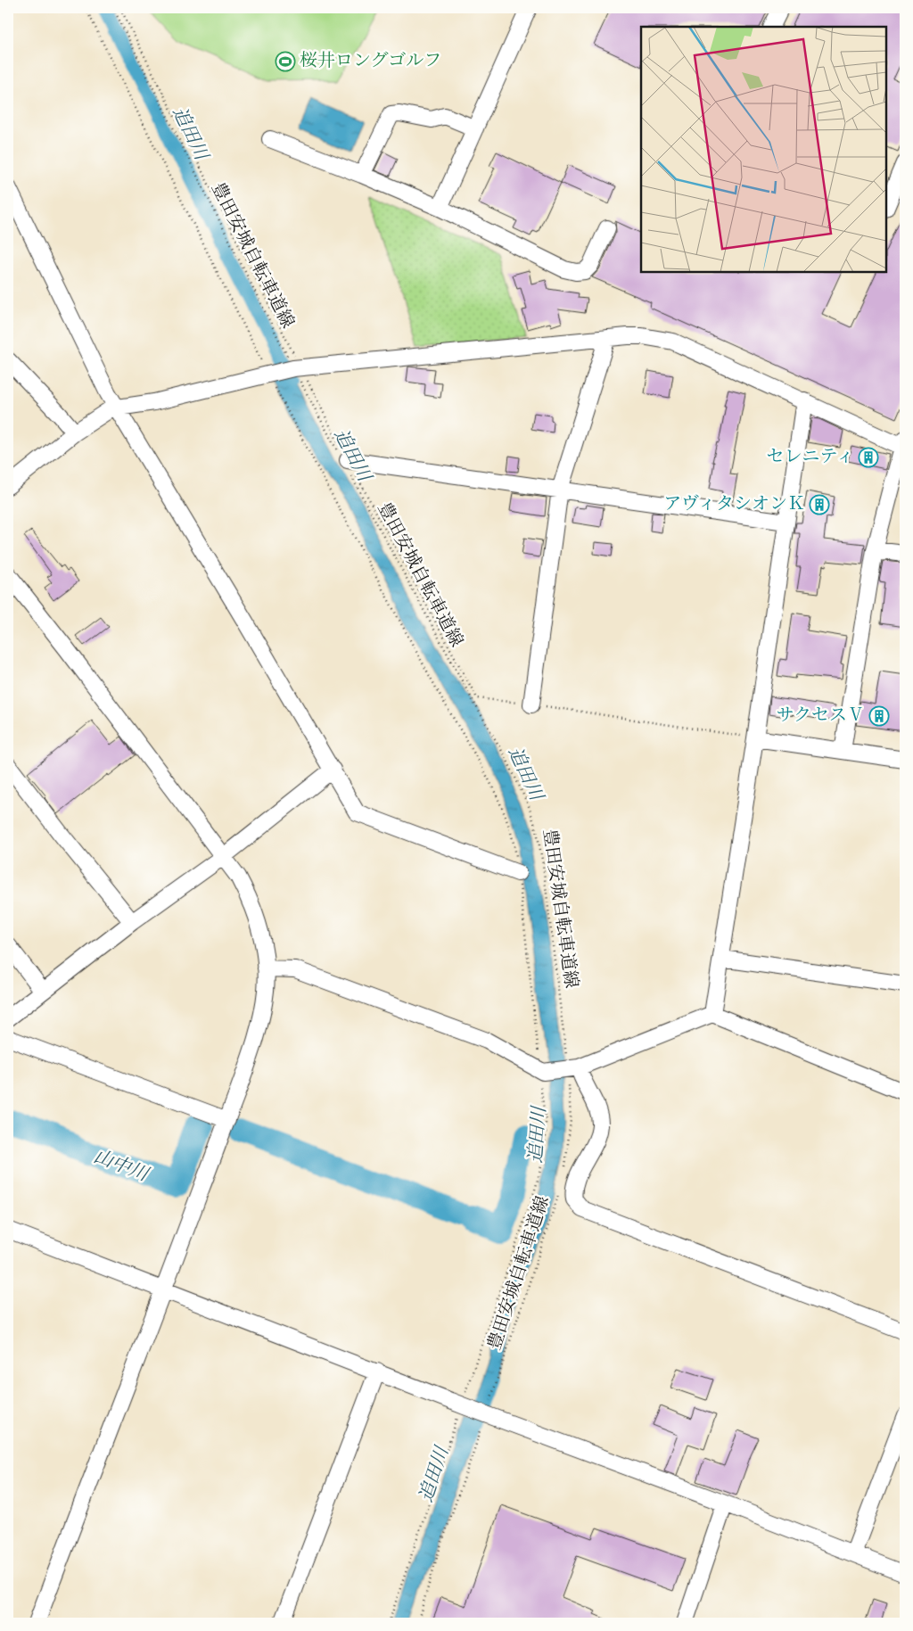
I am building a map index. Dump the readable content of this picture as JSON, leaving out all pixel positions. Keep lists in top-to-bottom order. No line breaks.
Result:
{"streets":{"path":["豊田安城自転車道線"]},"water":["追田川","山中川"],"places":{"sports":["桜井ロングゴルフ"],"building":["セレニティ","アヴィタシオンＫ","サクセスⅤ"]}}
